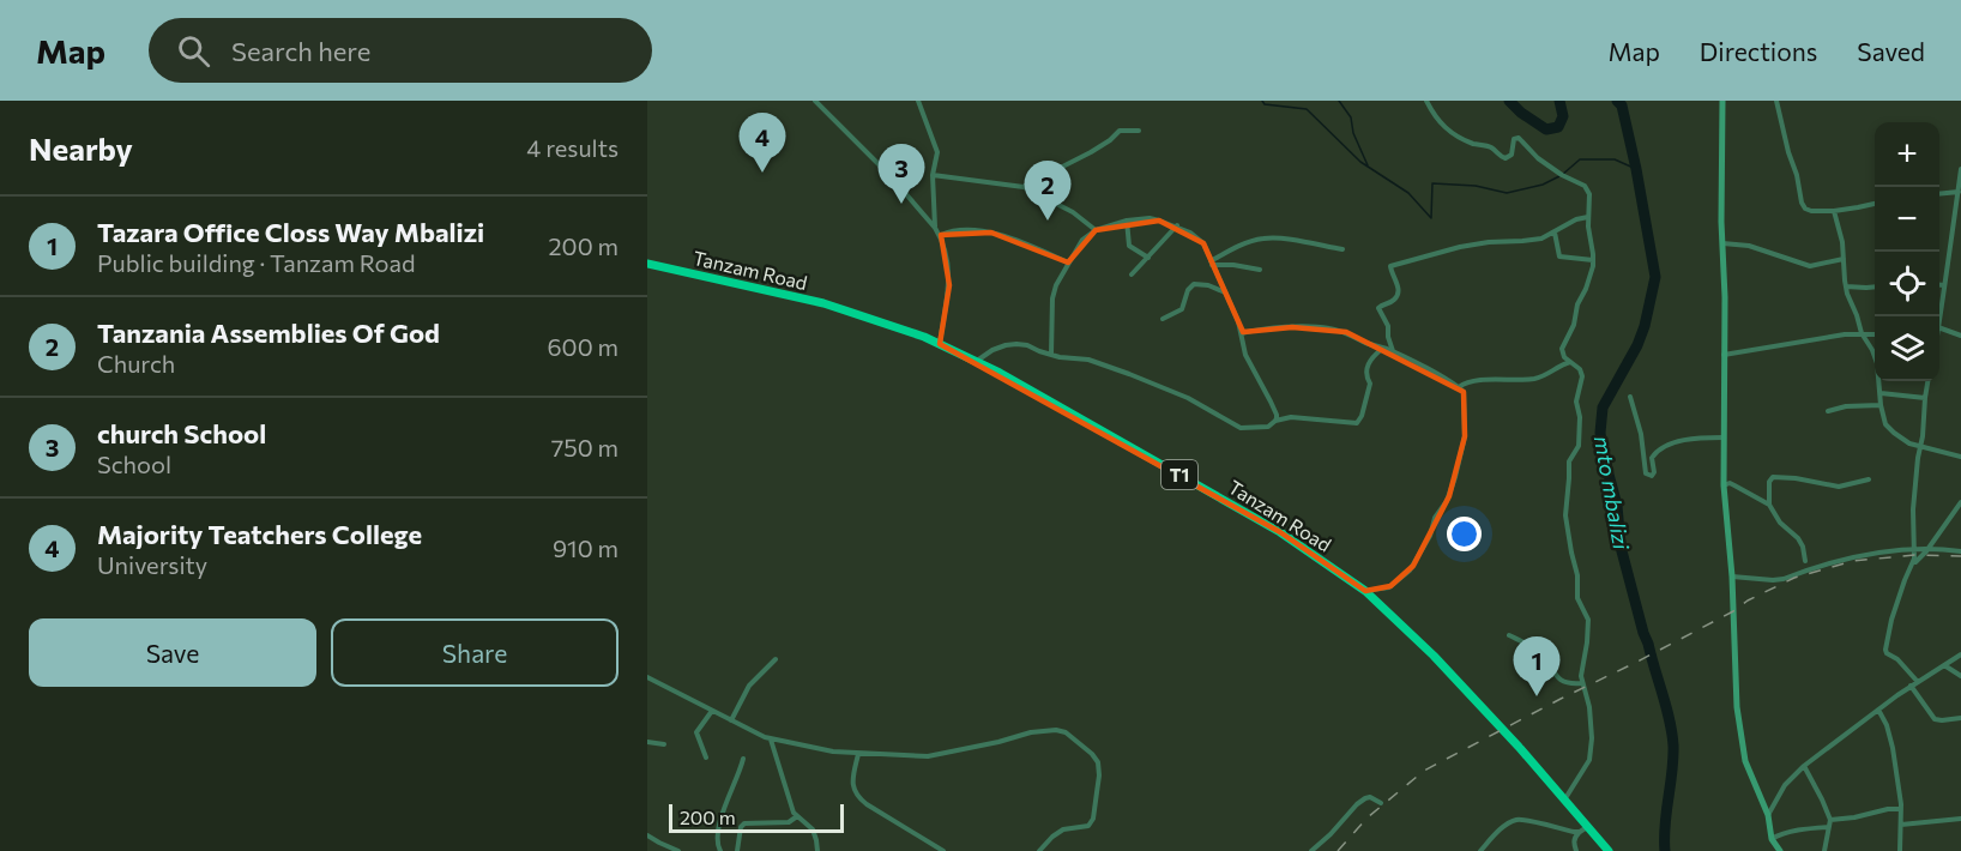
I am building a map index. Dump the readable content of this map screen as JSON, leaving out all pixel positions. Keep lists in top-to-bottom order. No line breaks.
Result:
{"streets":{"highway":["Tanzam Road","T1"]},"water":["mto mbalizi"],"scale_bar":"200 m","page":{"header":"Map","search":"Search here","nav":["Map","Directions","Saved"],"heading":["Nearby","4 results"],"pins":["4","3","2","1"],"map_buttons":["+","−"],"list":[{"mark":"1","name":"Tazara Office Closs Way Mbalizi","note":"Public building · Tanzam Road","value":"200 m"},{"mark":"2","name":"Tanzania Assemblies Of God","note":"Church","value":"600 m"},{"mark":"3","name":"church School","note":"School","value":"750 m"},{"mark":"4","name":"Majority Teatchers College","note":"University","value":"910 m"}],"buttons":["Save","Share"],"scale":"200 m"}}
